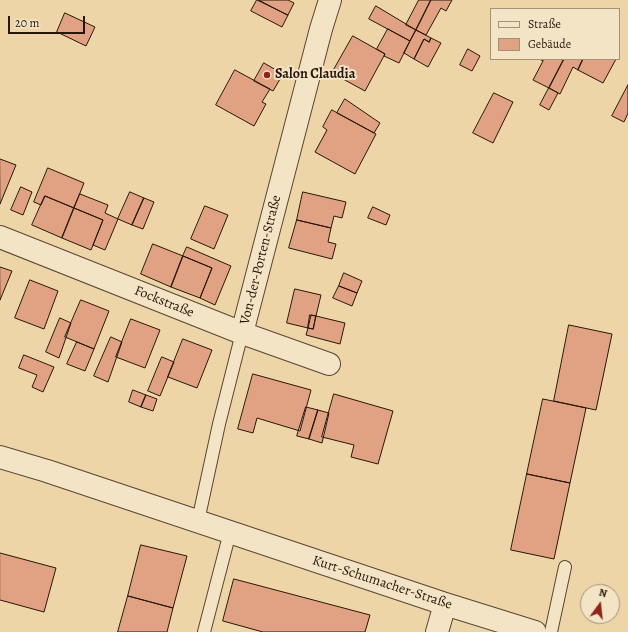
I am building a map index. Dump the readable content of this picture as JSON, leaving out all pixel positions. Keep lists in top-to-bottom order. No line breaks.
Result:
{"streets":{"street":["Von-der-Porten-Straße","Fockstraße","Kurt-Schumacher-Straße"]},"crossings":[["Von-der-Porten-Straße","Fockstraße"],["Von-der-Porten-Straße","Kurt-Schumacher-Straße"]],"places":["Salon Claudia"],"legend":["Straße","Gebäude"],"scale_bar":"20 m","north":"top"}
